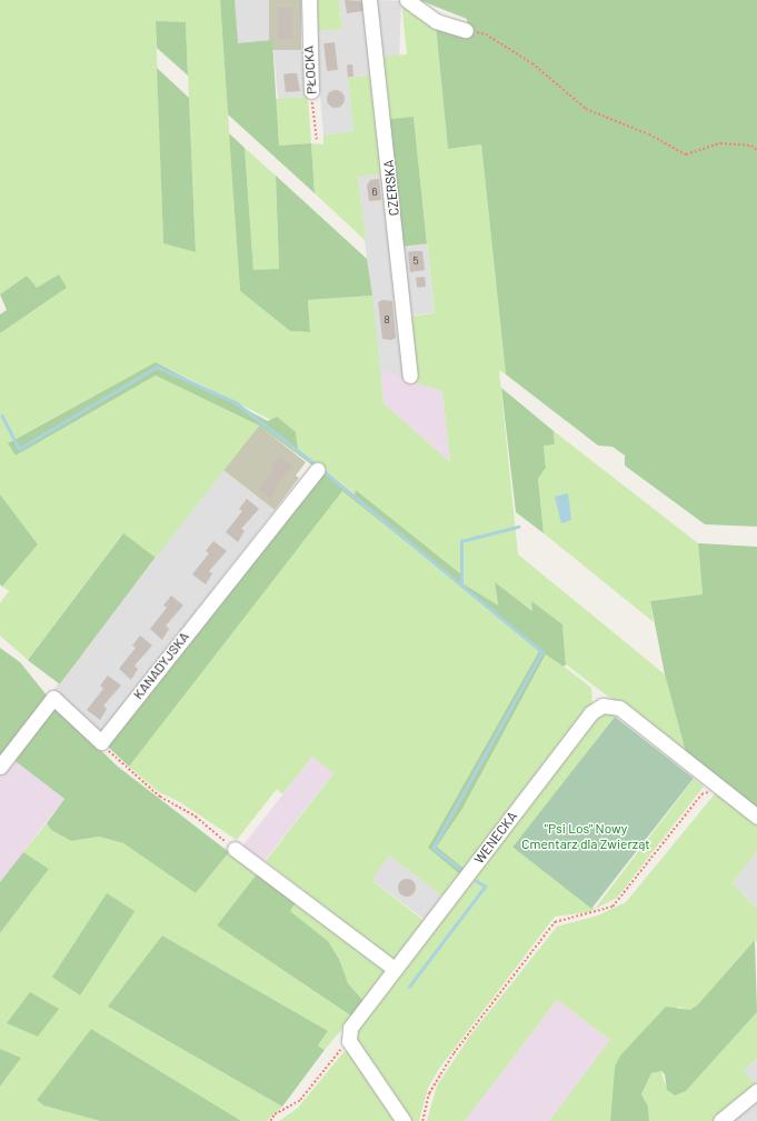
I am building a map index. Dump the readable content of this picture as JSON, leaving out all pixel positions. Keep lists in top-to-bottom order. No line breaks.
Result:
{"streets":{"street":["PŁOCKA","CZERSKA","KANADYJSKA","WENECKA"]},"parks":["\"Psi Los\" Nowy Cmentarz dla Zwierząt"],"house_numbers":["6","5","8"]}
